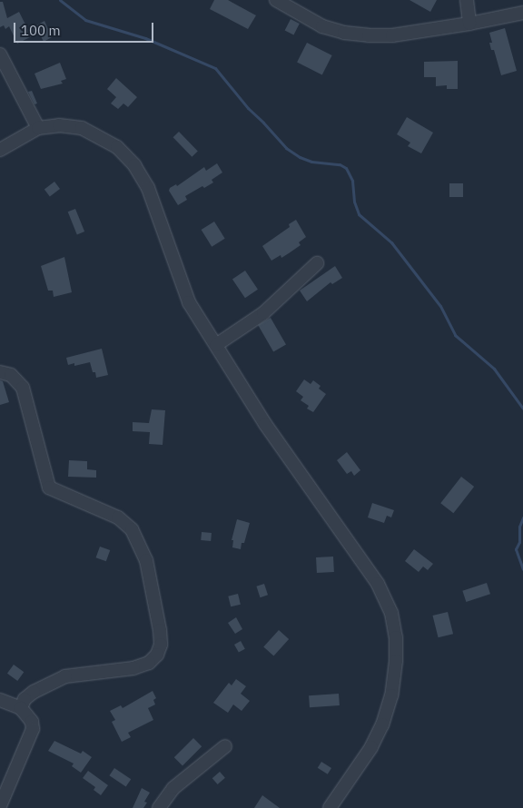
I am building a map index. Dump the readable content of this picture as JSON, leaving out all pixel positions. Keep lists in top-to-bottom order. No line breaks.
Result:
{"scale_bar":"100 m"}
